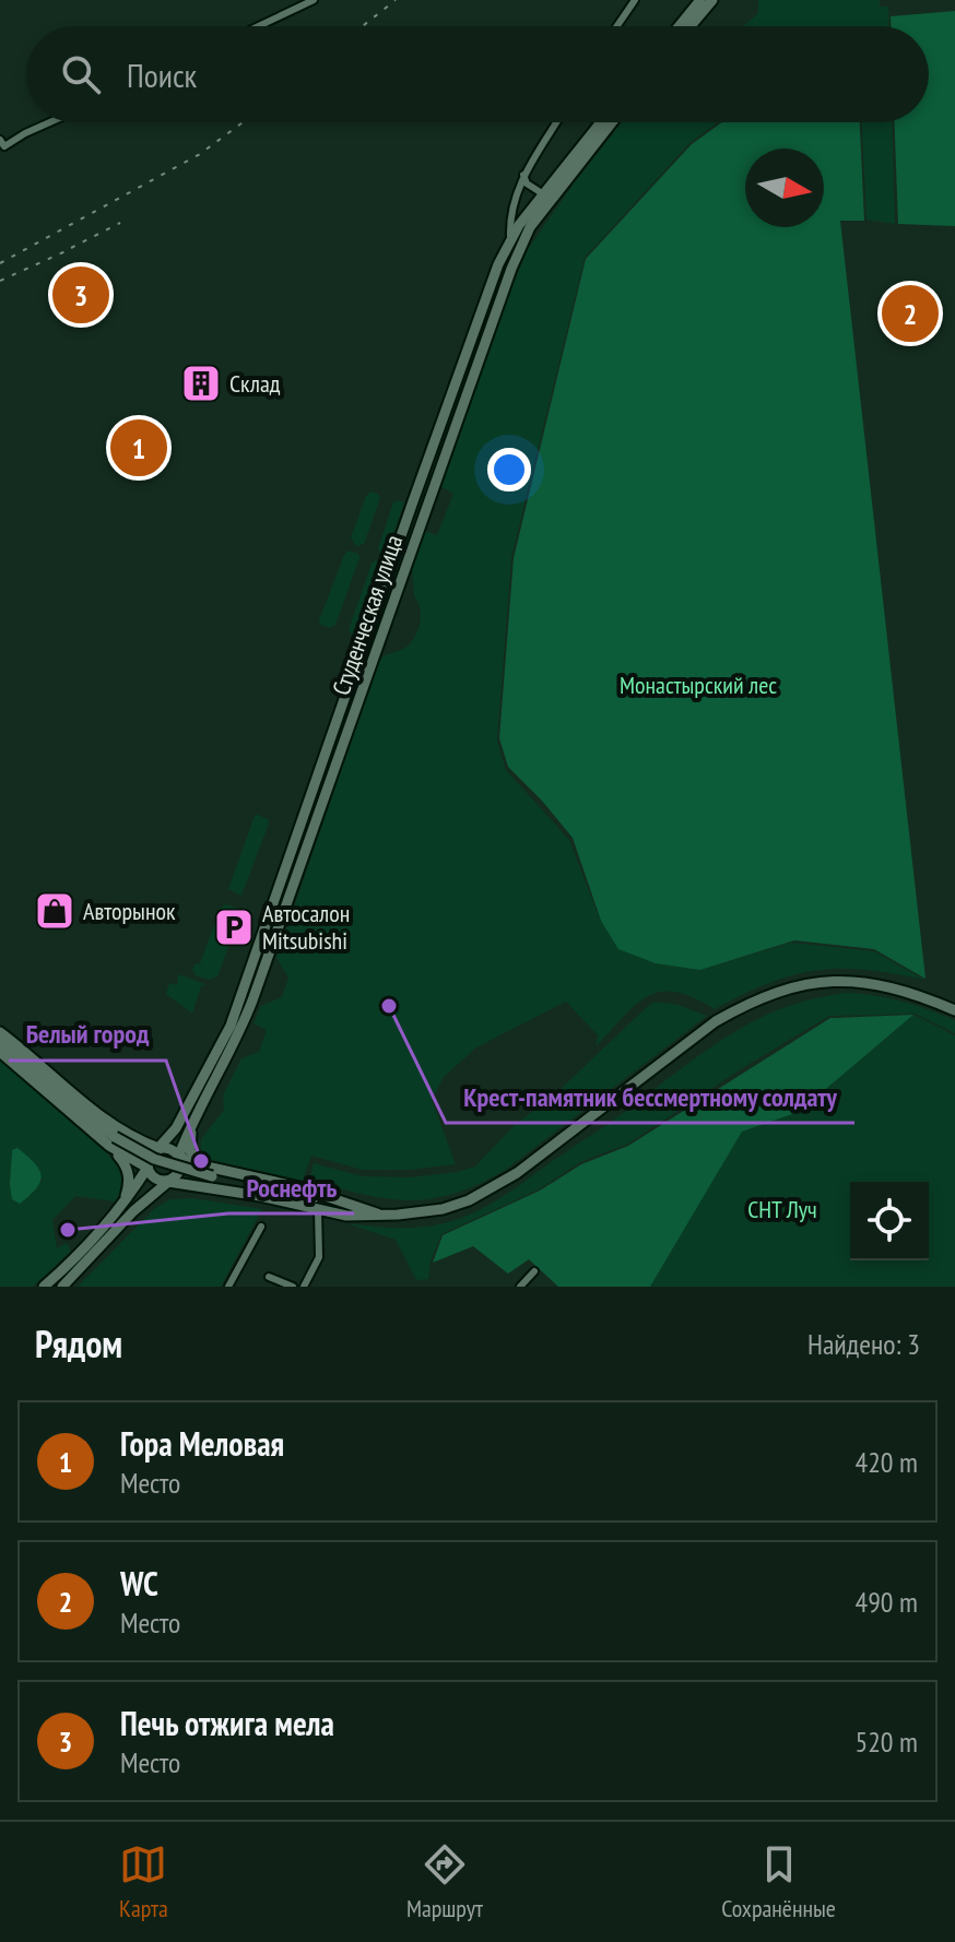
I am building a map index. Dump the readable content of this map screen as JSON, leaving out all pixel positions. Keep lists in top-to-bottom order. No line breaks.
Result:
{"streets":{"main road":["Студенческая улица"]},"parks":["Монастырский лес","СНТ Луч"],"places":{"building":["Склад"],"shop":["Авторынок"],"parking":["Автосалон Mitsubishi"],"other":["Крест-памятник бессмертному солдату","Белый город","Роснефть"]},"north":"right","page":{"search":"Поиск","pins":["3","2","1"],"heading":["Рядом","Найдено: 3"],"list":[{"mark":"1","name":"Гора Меловая","note":"Место","value":"420 m"},{"mark":"2","name":"WC","note":"Место","value":"490 m"},{"mark":"3","name":"Печь отжига мела","note":"Место","value":"520 m"}],"nav":["Карта","Маршрут","Сохранённые"]}}
